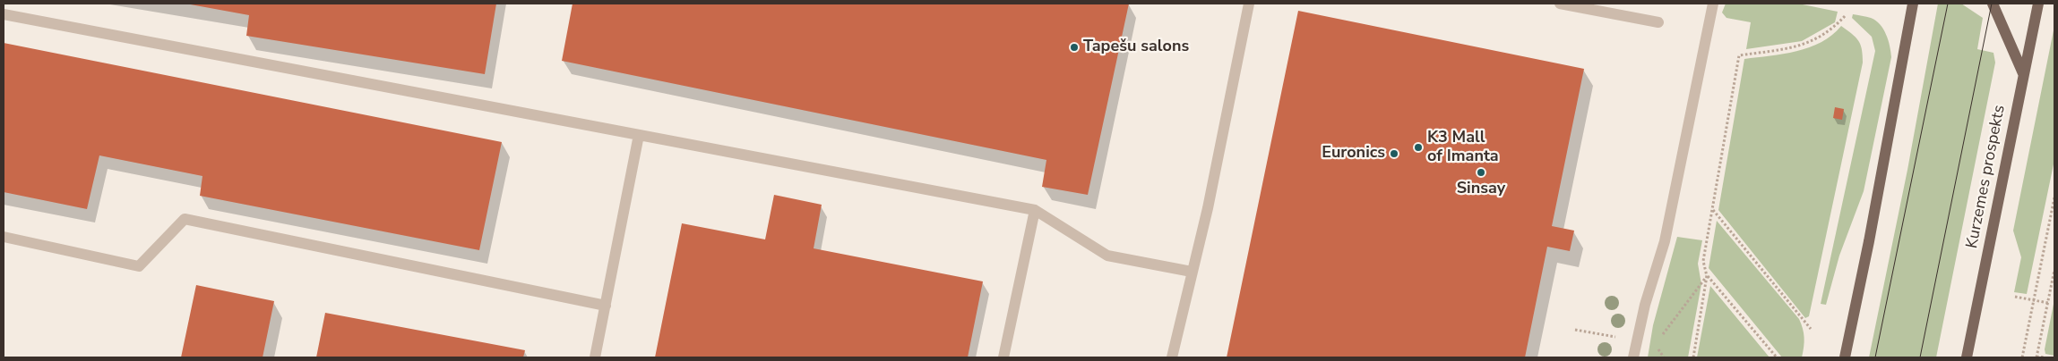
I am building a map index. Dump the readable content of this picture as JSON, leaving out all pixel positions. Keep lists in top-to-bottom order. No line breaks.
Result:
{"streets":{"main road":["Kurzemes prospekts"]},"places":["Tapešu salons","K3 Mall of Imanta","Euronics","Sinsay"]}
